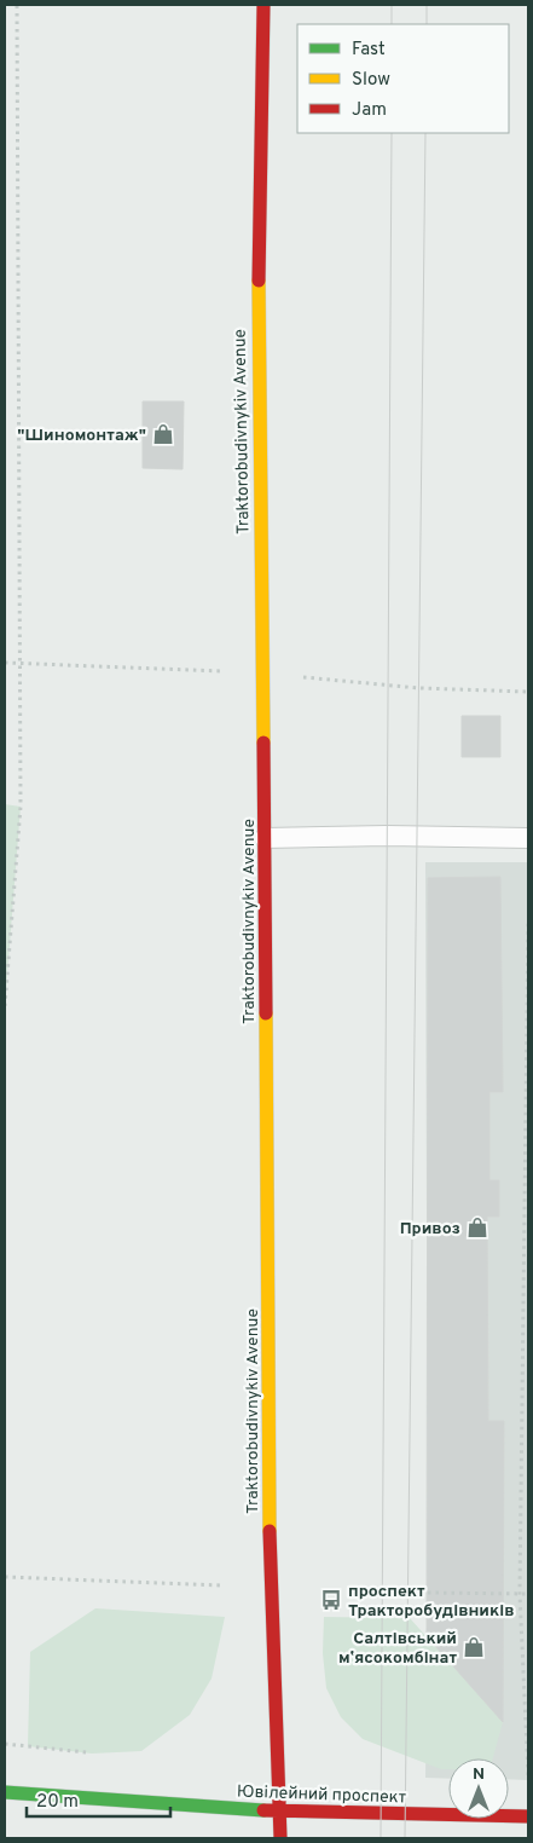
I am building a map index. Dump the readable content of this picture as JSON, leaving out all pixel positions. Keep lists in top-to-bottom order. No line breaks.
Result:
{"streets":{"main road":["Traktorobudivnykiv Avenue","Ювілейний проспект"]},"crossings":[["Traktorobudivnykiv Avenue","Ювілейний проспект"]],"places":{"shop":["\"Шиномонтаж\"","Привоз","Салтівський мʼясокомбінат"],"bus stop":["проспект Тракторобудівників"]},"legend":["Fast","Slow","Jam"],"scale_bar":"20 m","north":"top"}
